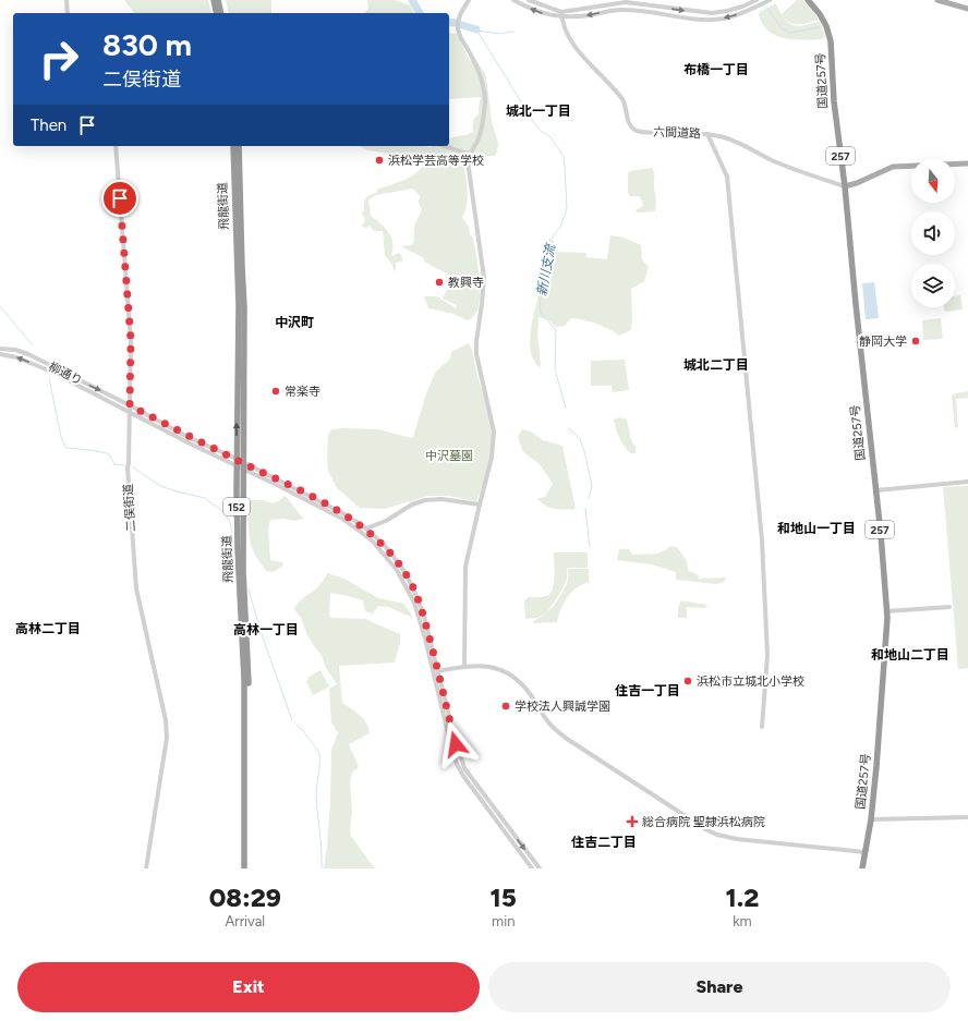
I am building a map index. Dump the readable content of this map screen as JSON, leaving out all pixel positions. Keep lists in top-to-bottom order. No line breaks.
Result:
{"streets":{"highway":["国道257号","257","飛龍街道","152"],"street":["六間道路","柳通り","二俣街道"]},"crossings":[["国道257号","六間道路"],["飛龍街道","柳通り"],["柳通り","二俣街道"]],"districts":["布橋一丁目","城北一丁目","中沢町","城北二丁目","和地山一丁目","高林二丁目","高林一丁目","和地山二丁目","住吉一丁目","住吉二丁目"],"water":["新川支流"],"parks":["中沢墓園"],"places":{"other":["浜松学芸高等学校","教興寺","静岡大学","常楽寺","浜松市立城北小学校","学校法人興誠学園"],"health":["総合病院 聖隷浜松病院"]},"north":"bottom","page":{"turn":["830 m","二俣街道"],"then":"Then","eta":["08:29","Arrival","15","min","1.2","km"],"buttons":["Exit","Share"]}}
